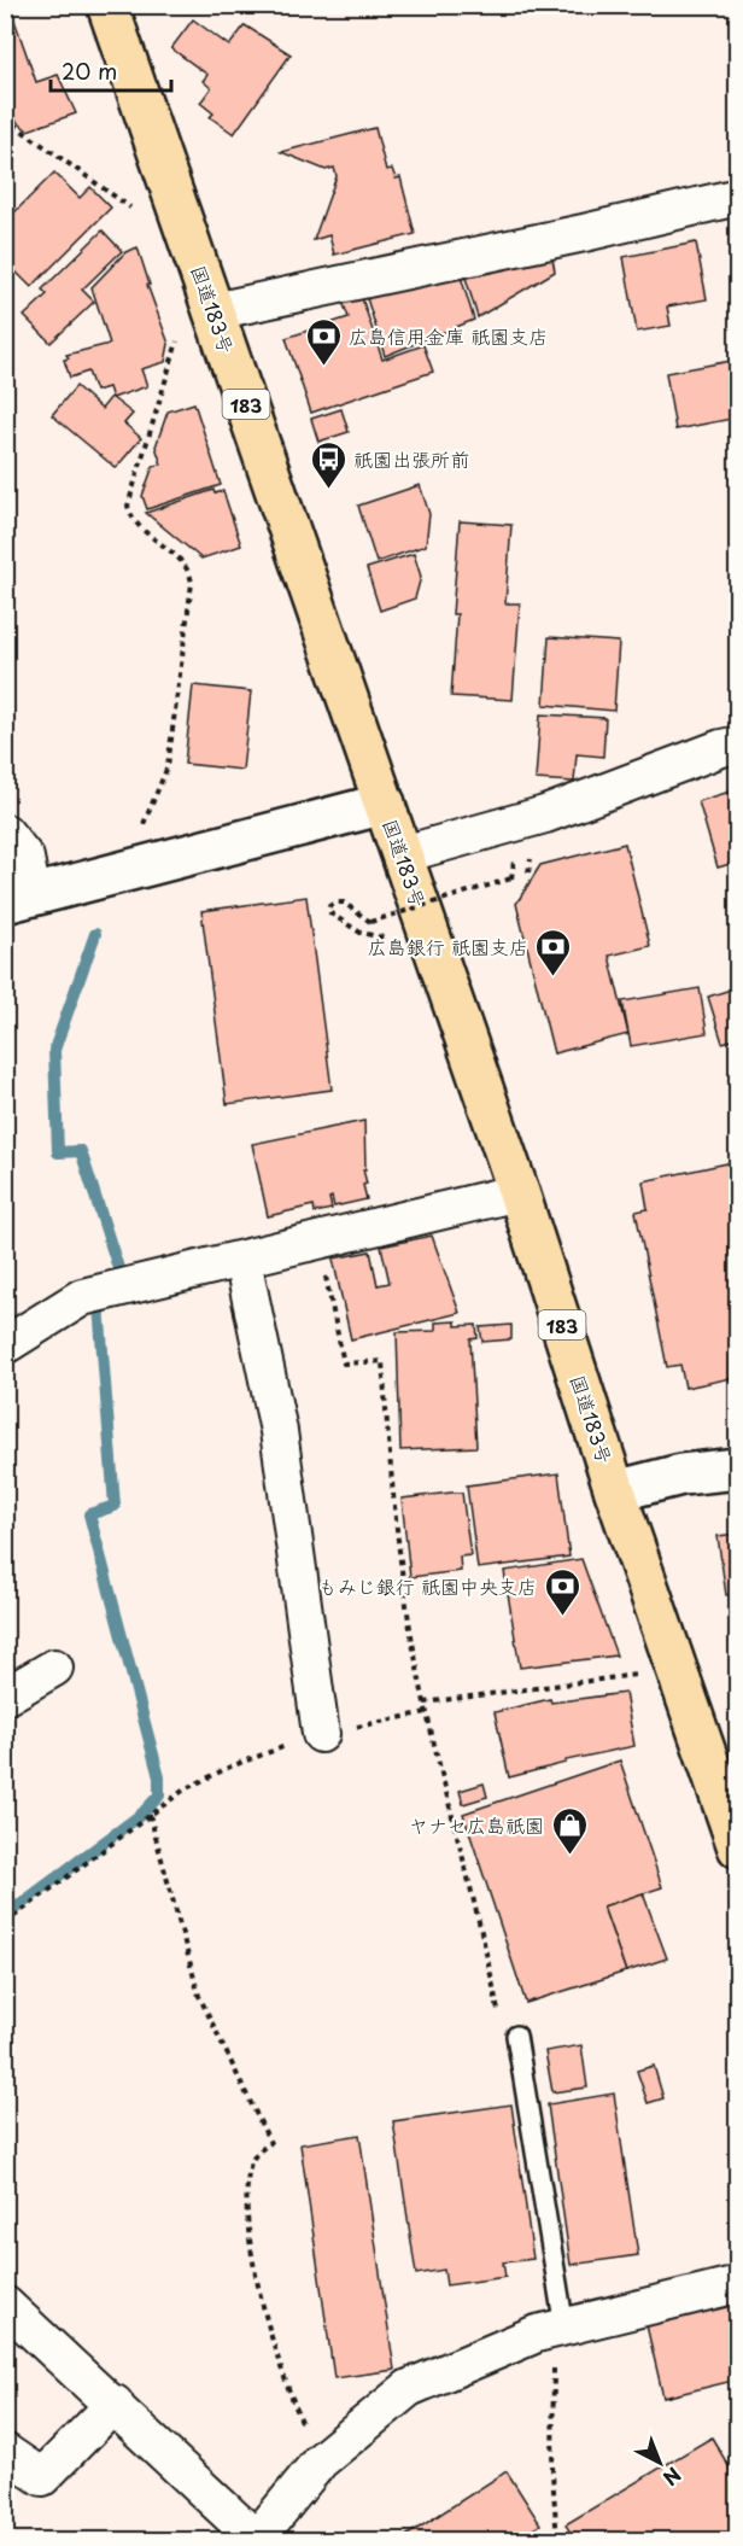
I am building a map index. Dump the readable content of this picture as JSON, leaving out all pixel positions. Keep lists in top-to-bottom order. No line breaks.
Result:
{"streets":{"highway":["国道183号","183"]},"places":{"bank":["広島信用金庫 祇園支店","広島銀行 祇園支店","もみじ銀行 祇園中央支店"],"bus stop":["祇園出張所前"],"shop":["ヤナセ広島祇園"]},"scale_bar":"20 m","north":"bottom right"}
